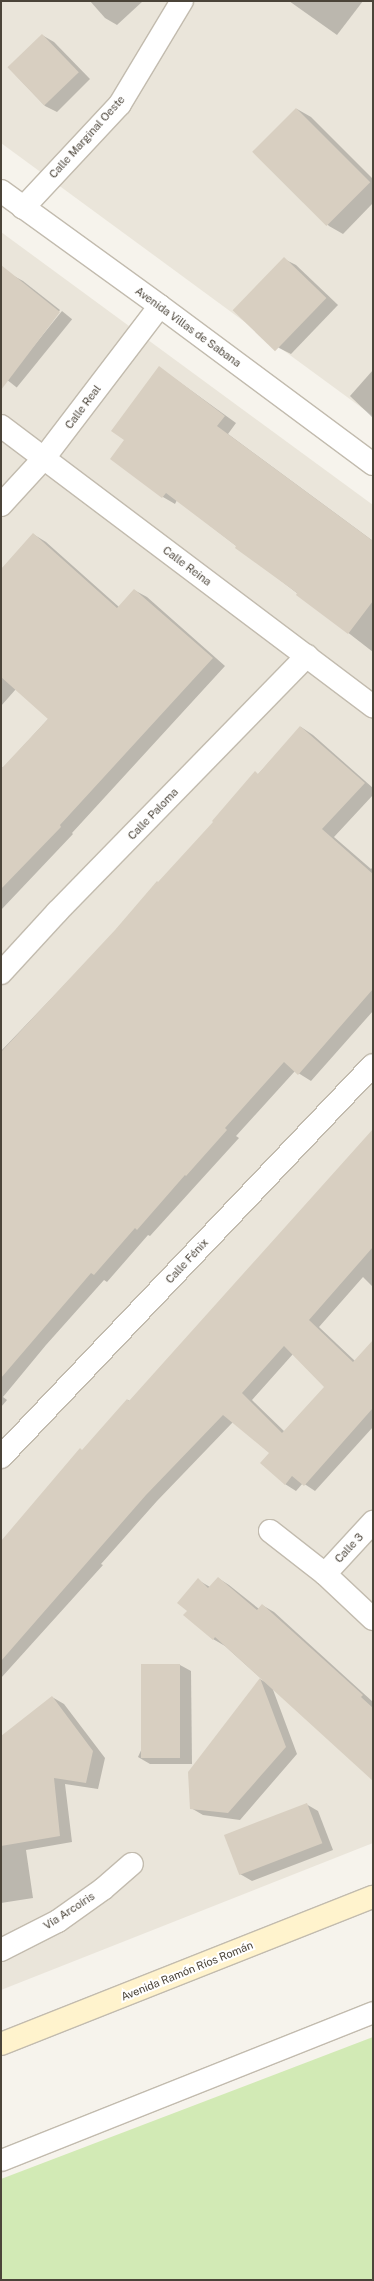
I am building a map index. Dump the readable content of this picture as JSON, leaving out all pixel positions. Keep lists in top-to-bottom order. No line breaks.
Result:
{"streets":{"street":["Calle Marginal Oeste","Avenida Villas de Sabana","Calle Real","Calle Reina","Calle Paloma","Calle Fénix","Calle 3","Vía Arcoíris","Avenida Ramón Ríos Román"]},"crossings":[["Calle Marginal Oeste","Avenida Villas de Sabana"],["Avenida Villas de Sabana","Calle Real"],["Calle Real","Calle Reina"],["Calle Reina","Calle Paloma"]]}
